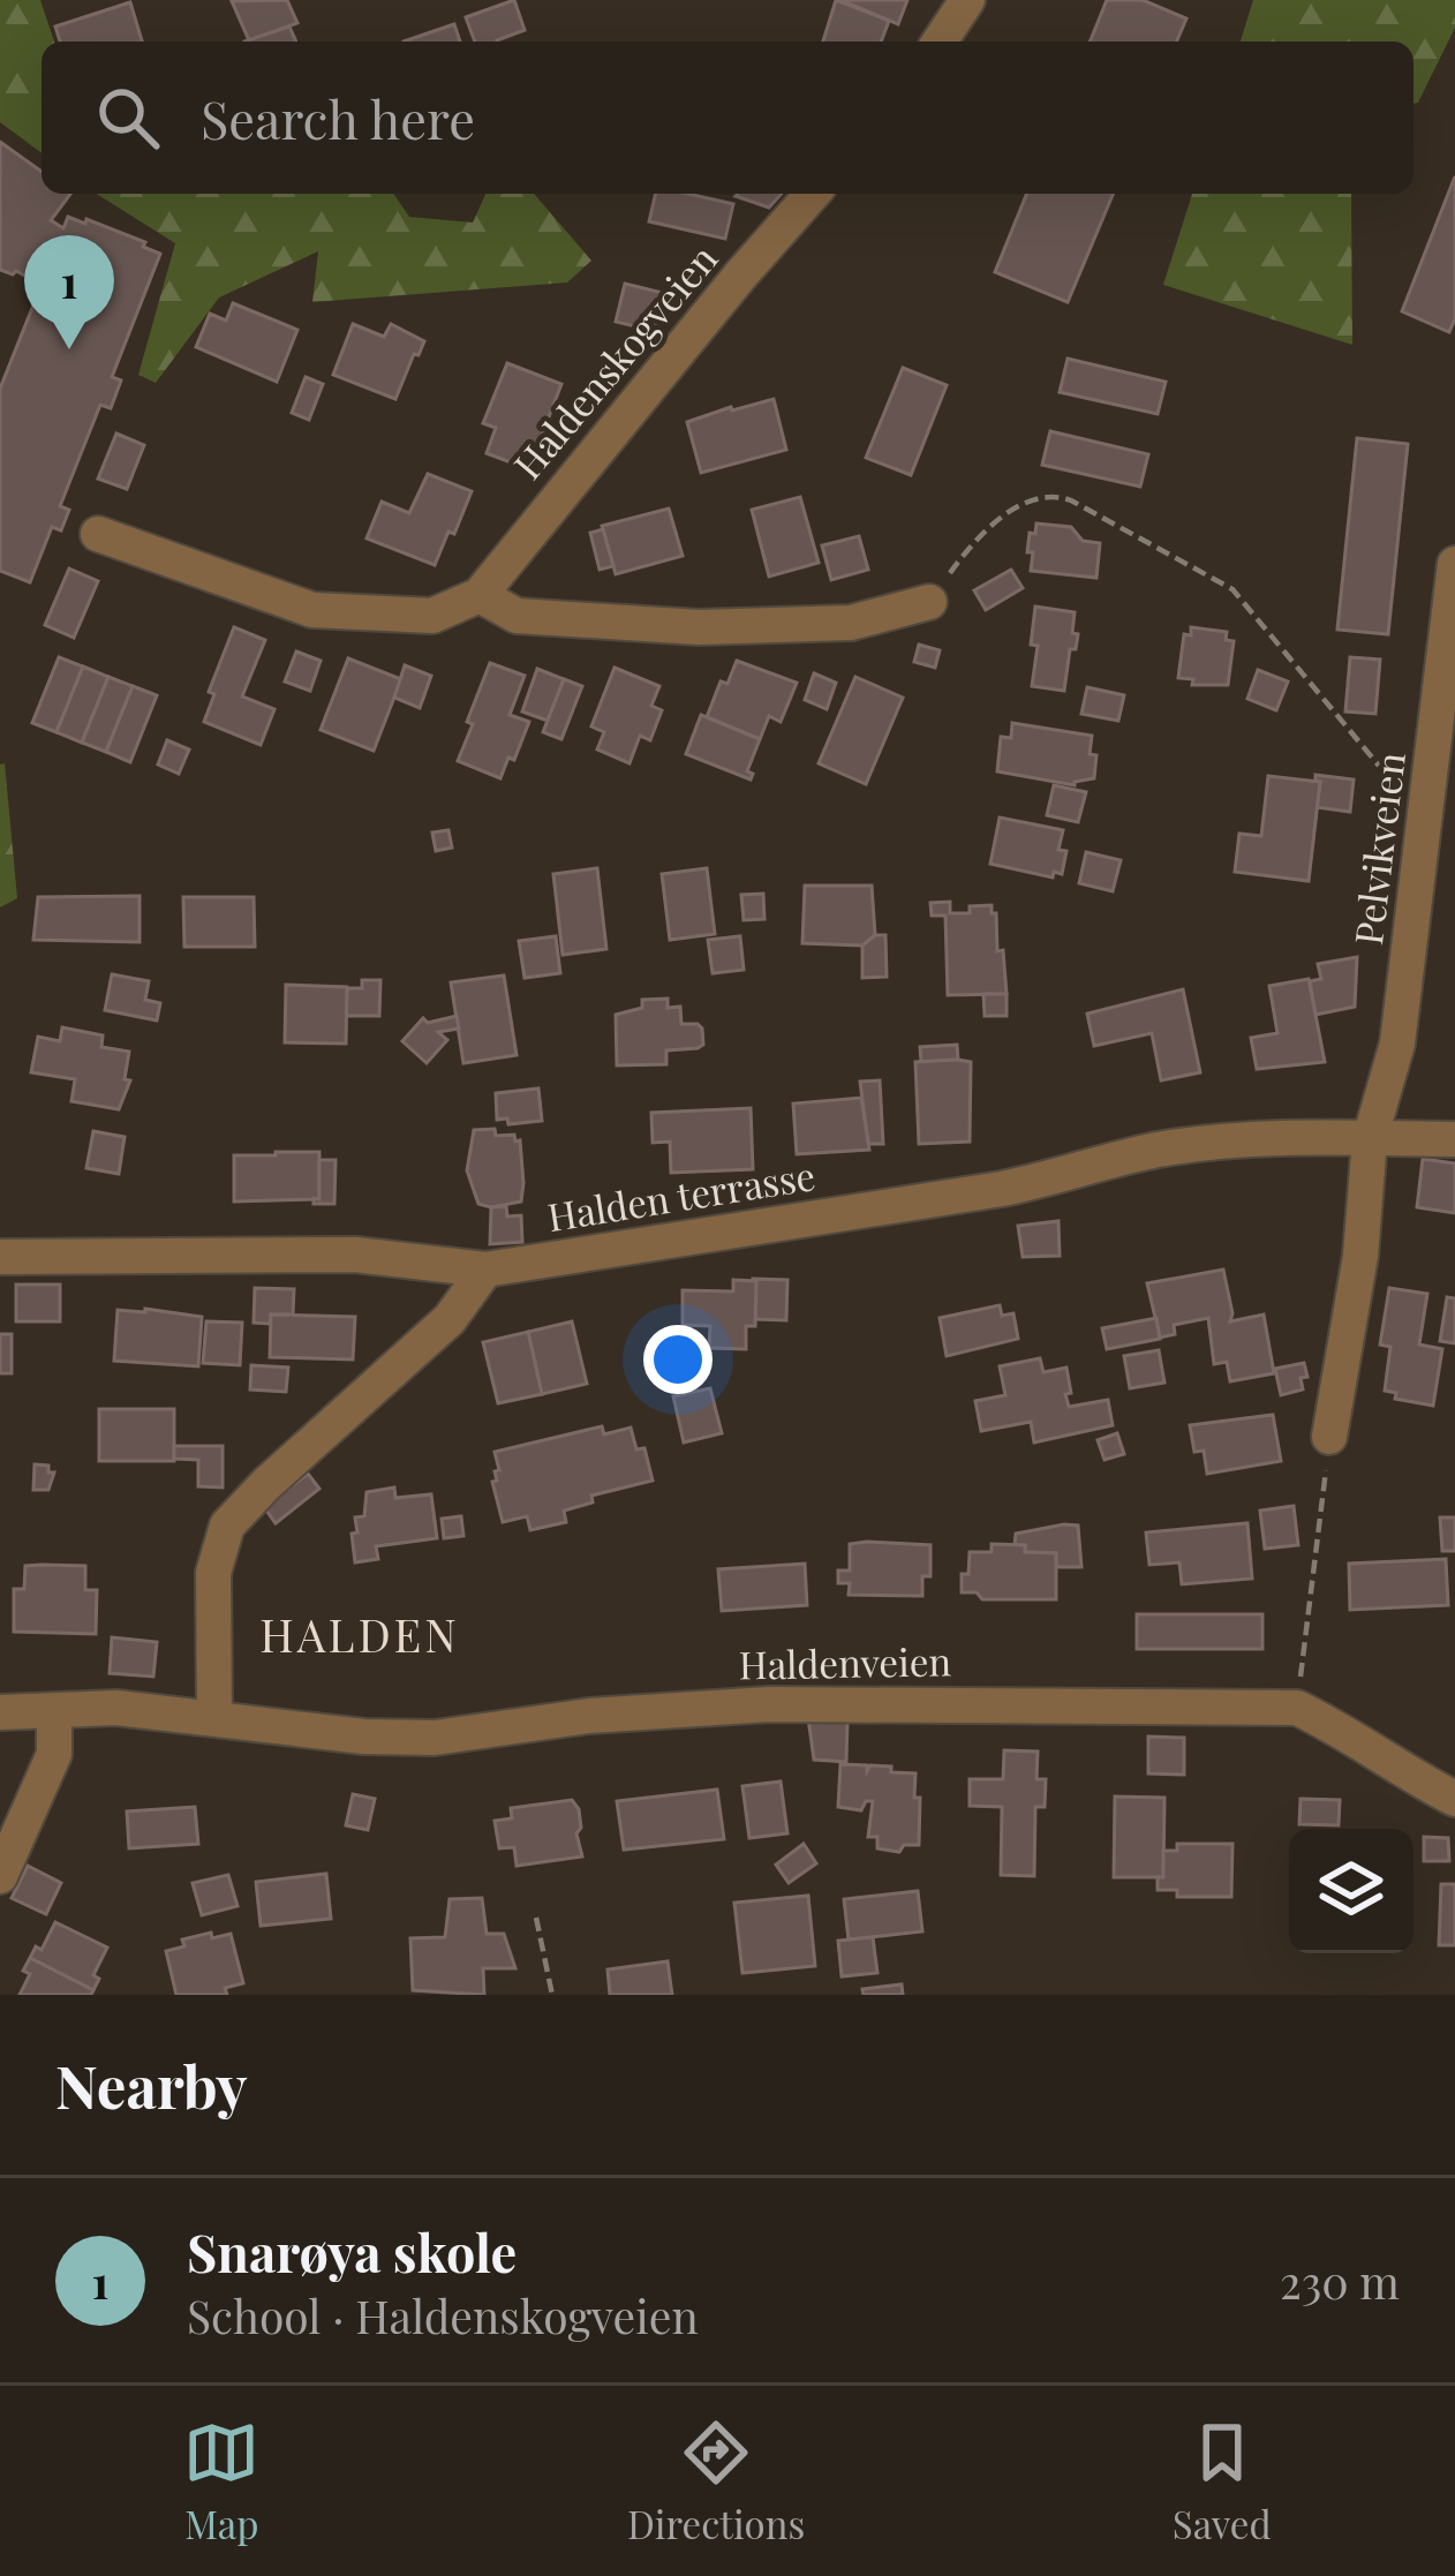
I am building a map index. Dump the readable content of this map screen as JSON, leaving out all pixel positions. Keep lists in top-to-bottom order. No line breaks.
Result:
{"streets":{"street":["Haldenskogveien","Pelvikveien","Halden terrasse","Haldenveien"]},"crossings":[["Pelvikveien","Halden terrasse"]],"districts":["HALDEN"],"page":{"search":"Search here","pins":"1","heading":"Nearby","list":[{"mark":"1","name":"Snarøya skole","note":"School · Haldenskogveien","value":"230 m"}],"nav":["Map","Directions","Saved"]}}
